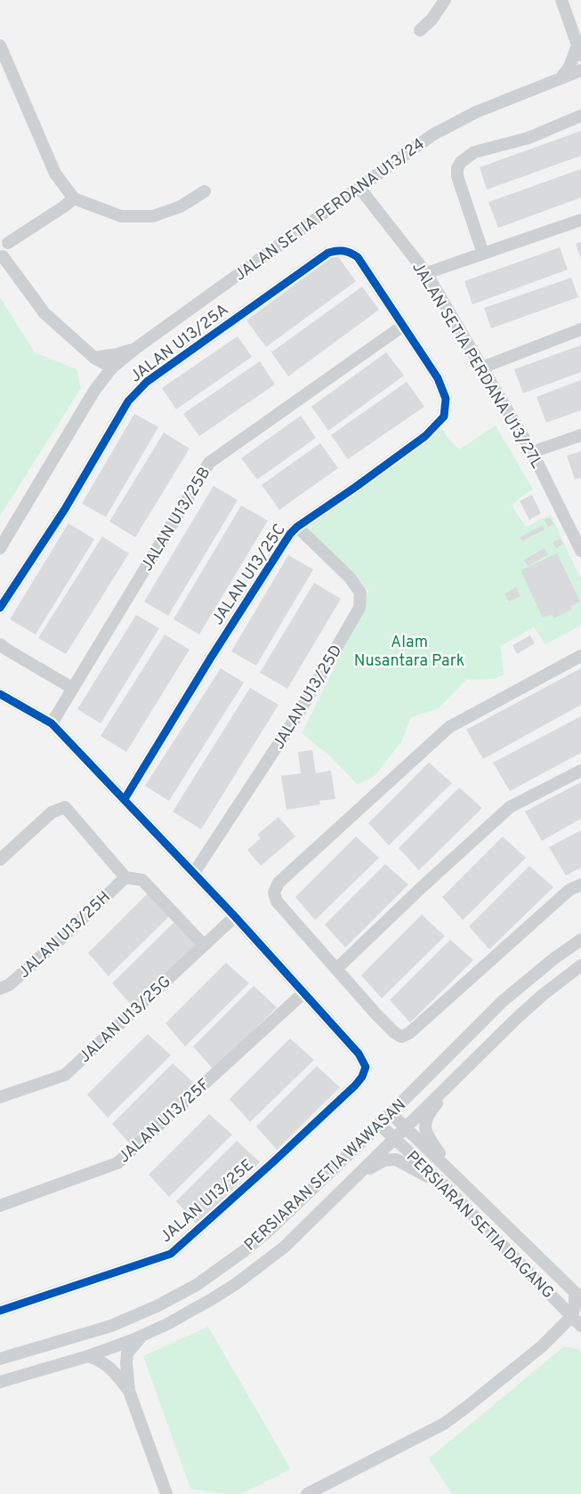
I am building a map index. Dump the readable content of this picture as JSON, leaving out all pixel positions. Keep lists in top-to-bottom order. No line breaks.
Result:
{"streets":{"street":["JALAN SETIA PERDANA U13/24","JALAN U13/25A","JALAN SETIA PERDANA U13/27L","JALAN U13/25B","JALAN U13/25C","JALAN U13/25D","JALAN U13/25H","JALAN U13/25G","JALAN U13/25F","PERSIARAN SETIA WAWASAN","JALAN U13/25E","PERSIARAN SETIA DAGANG"]},"crossings":[["JALAN SETIA PERDANA U13/24","JALAN SETIA PERDANA U13/27L"],["JALAN U13/25A","JALAN U13/25B"],["JALAN U13/25A","JALAN U13/25C"],["JALAN U13/25B","JALAN U13/25C"],["JALAN U13/25C","JALAN U13/25D"],["JALAN U13/25F","JALAN U13/25E"],["PERSIARAN SETIA WAWASAN","PERSIARAN SETIA DAGANG"]],"parks":["Alam Nusantara Park"]}
